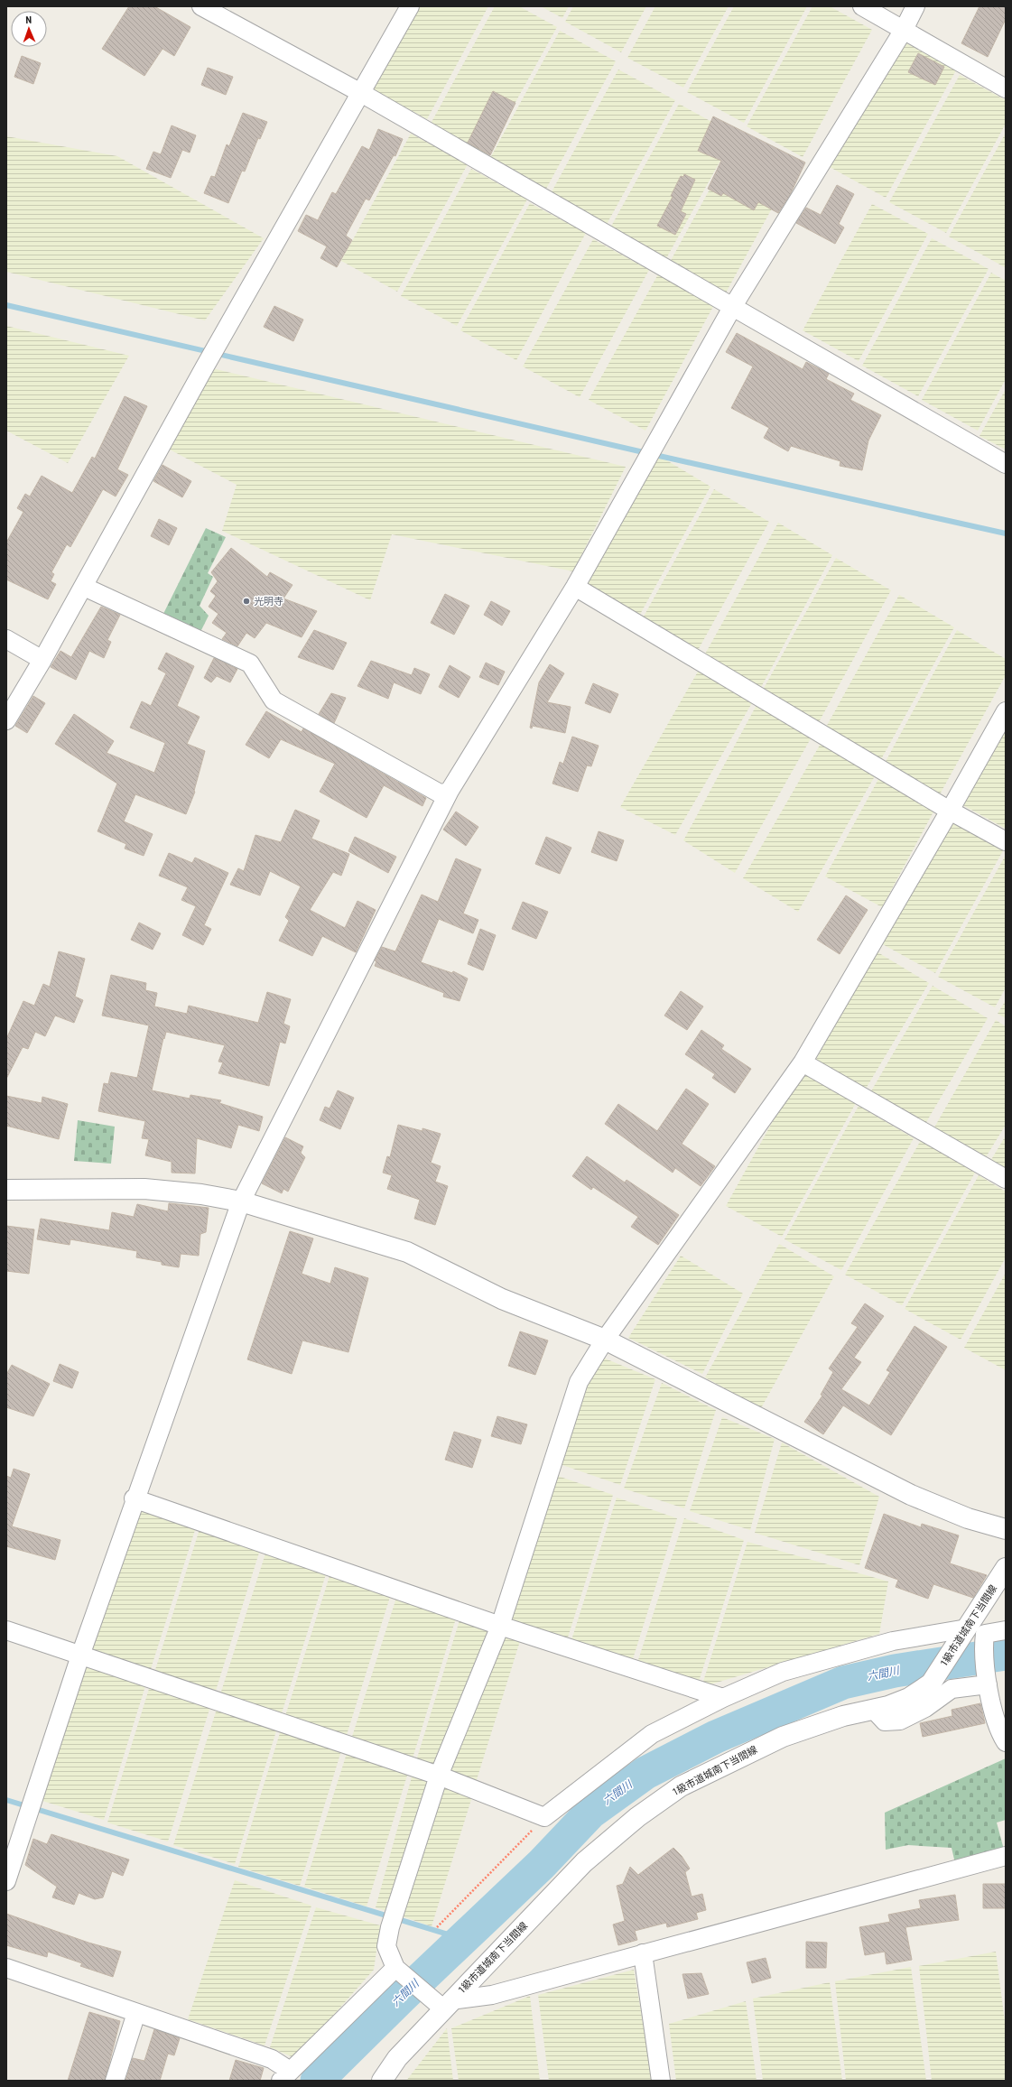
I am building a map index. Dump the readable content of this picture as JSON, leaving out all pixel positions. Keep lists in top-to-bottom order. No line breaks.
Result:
{"streets":{"street":["1級市道城南下当間線"]},"water":["六間川"],"places":["光明寺"],"north":"top"}
